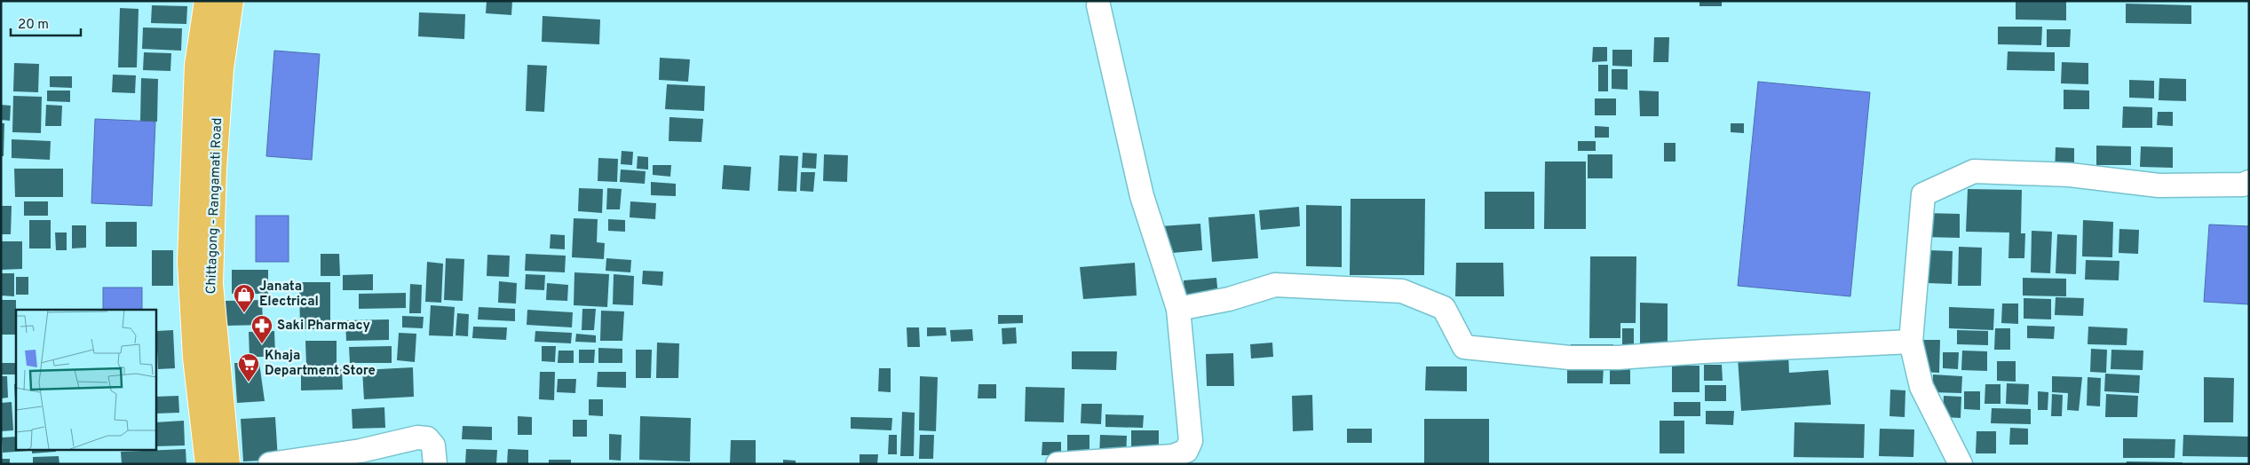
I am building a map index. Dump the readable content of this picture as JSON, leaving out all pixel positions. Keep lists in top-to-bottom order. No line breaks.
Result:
{"streets":{"highway":["Chittagong - Rangamati Road"]},"places":{"shop":["Janata Electrical"],"pharmacy":["Saki Pharmacy"],"supermarket":["Khaja Department Store"]},"scale_bar":"20 m"}
